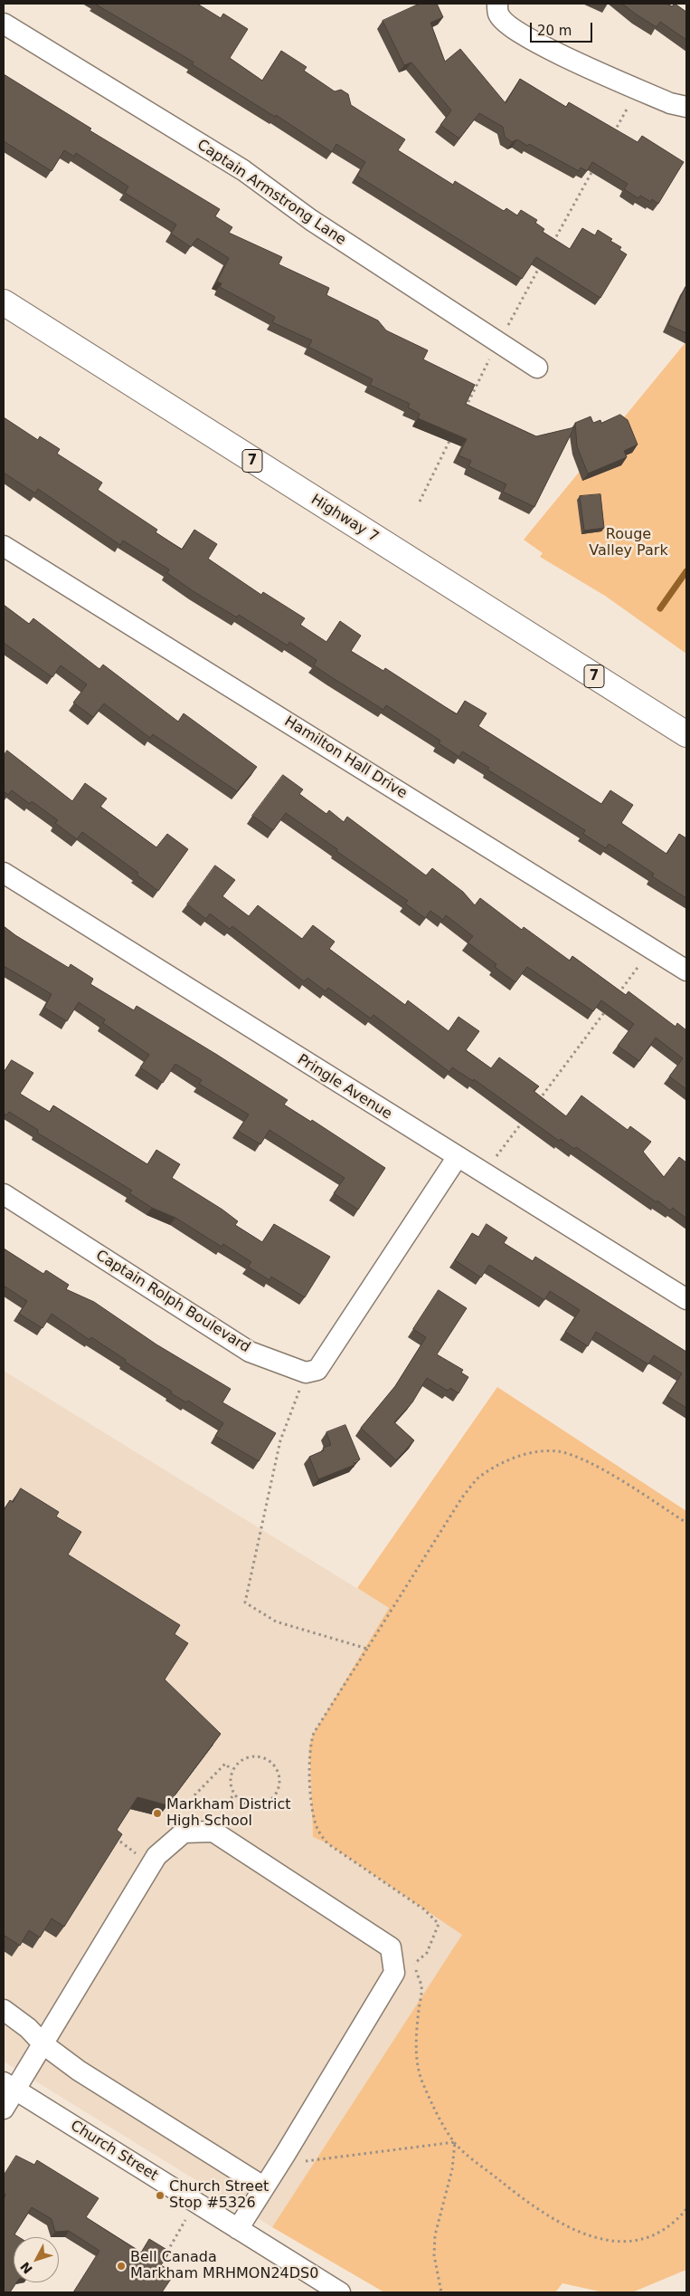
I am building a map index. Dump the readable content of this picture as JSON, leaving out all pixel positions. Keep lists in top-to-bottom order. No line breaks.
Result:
{"streets":{"main road":["7","Highway 7"],"street":["Captain Armstrong Lane","Hamilton Hall Drive","Pringle Avenue","Captain Rolph Boulevard","Church Street"]},"parks":["Rouge Valley Park"],"places":["Markham District High School","Church Street Stop #5326","Bell Canada Markham MRHMON24DS0"],"scale_bar":"20 m","north":"bottom left"}
